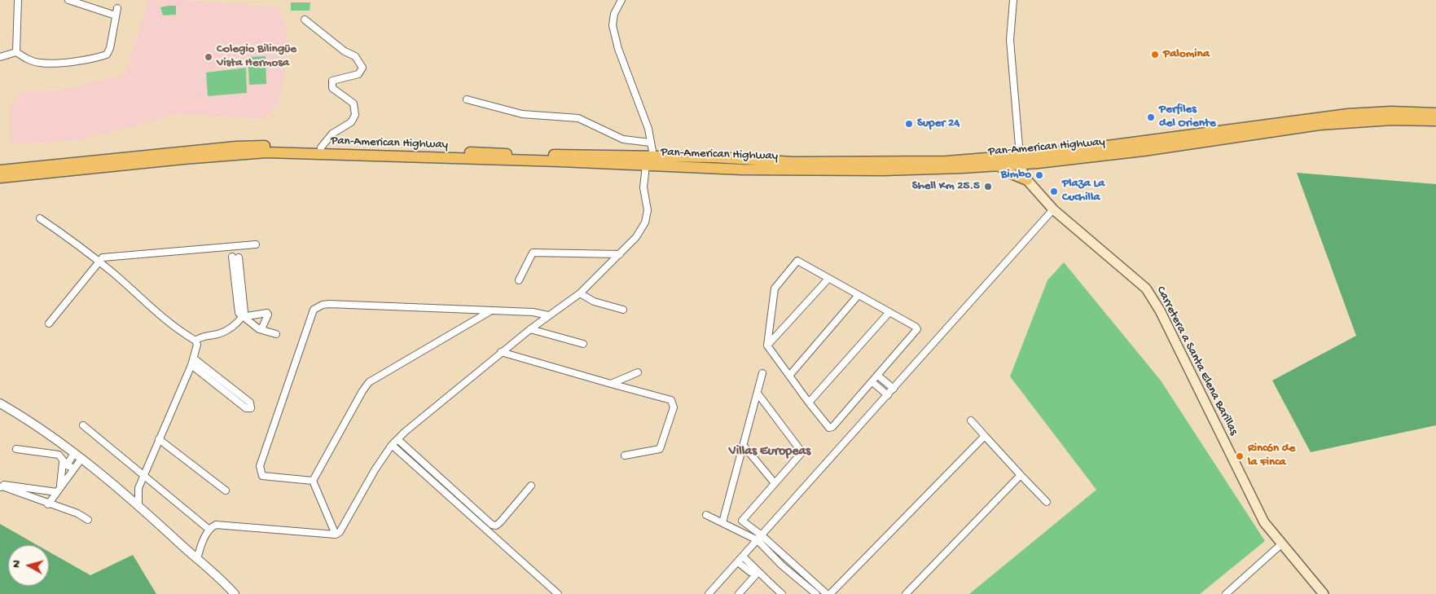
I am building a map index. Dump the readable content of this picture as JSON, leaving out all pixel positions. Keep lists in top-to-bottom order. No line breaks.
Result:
{"streets":{"highway":["Pan-American Highway"],"main road":["Carretera a Santa Elena Barillas"]},"districts":["Villas Europeas"],"places":["Palomina","Colegio Bilingüe Vista Hermosa","Perfiles del Oriente","Super 24","Bimbo","Shell Km 25.5","Plaza La Cuchilla","Rincón de la Finca"],"north":"left"}
